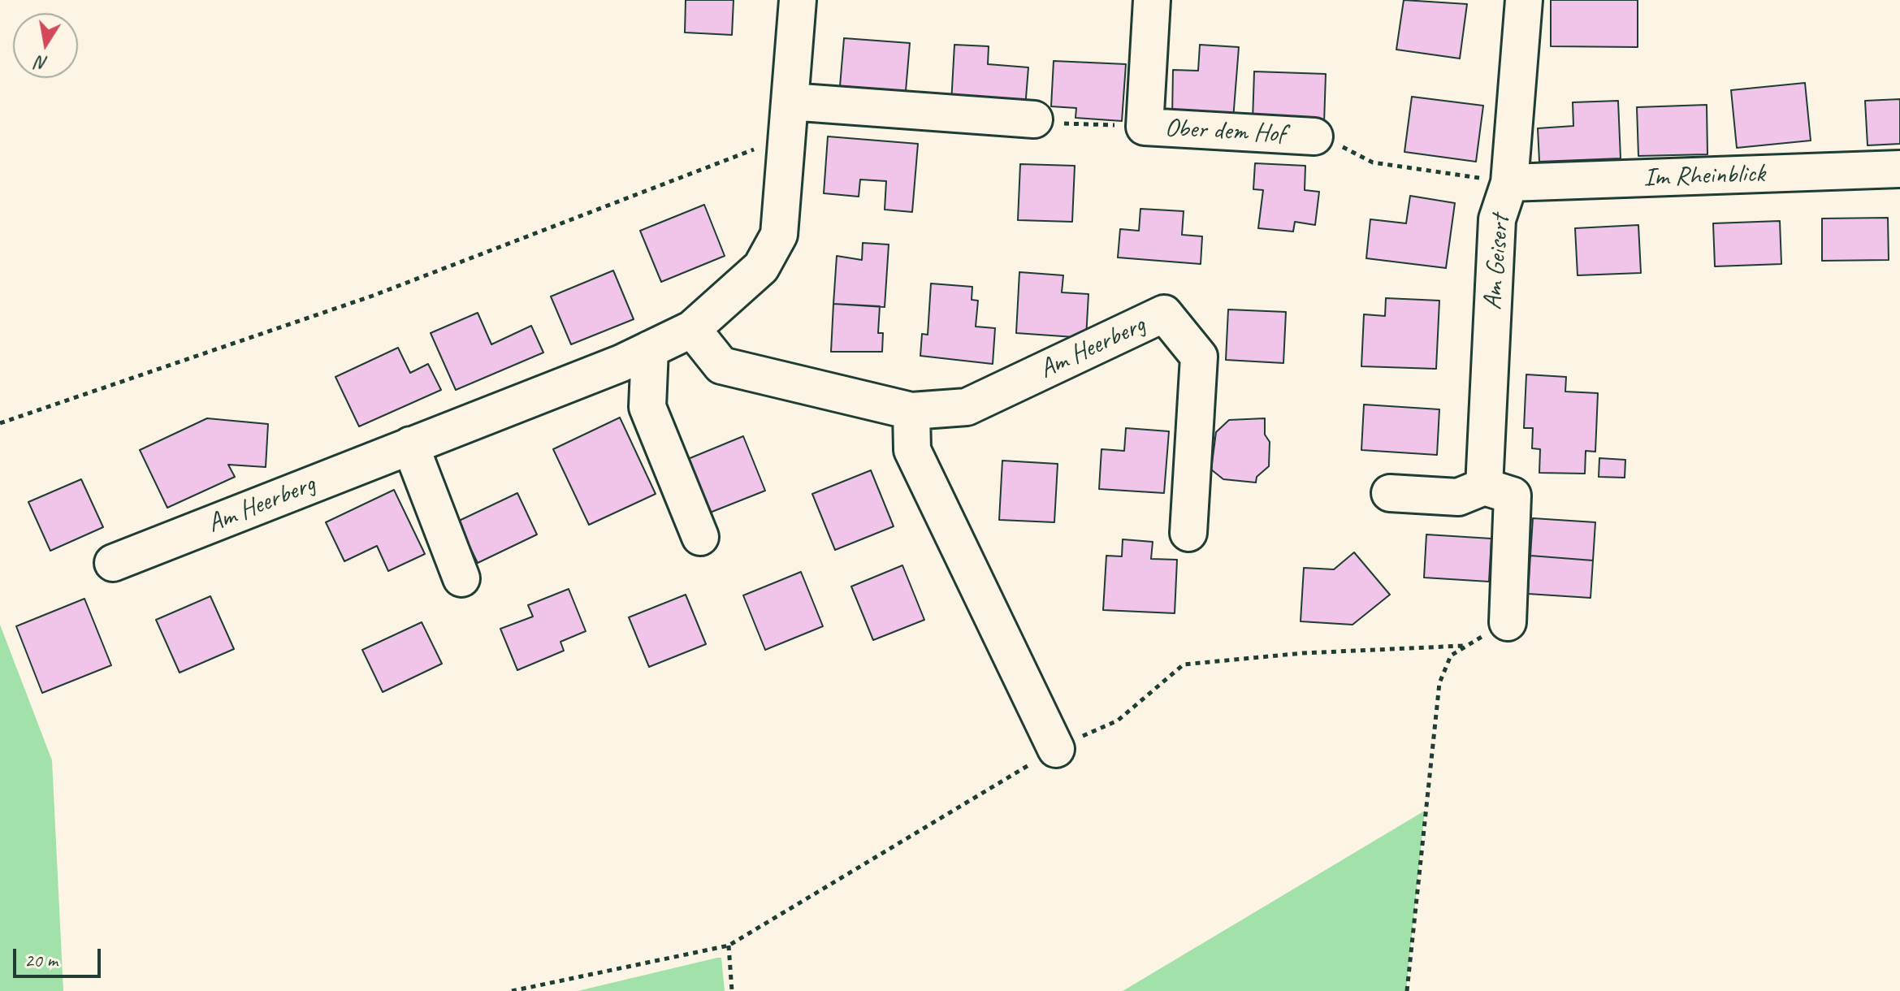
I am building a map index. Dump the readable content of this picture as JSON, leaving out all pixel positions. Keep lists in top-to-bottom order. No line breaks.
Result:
{"streets":{"street":["Ober dem Hof","Im Rheinblick","Am Geisert","Am Heerberg"]},"crossings":[["Im Rheinblick","Am Geisert"]],"scale_bar":"20 m","north":"bottom"}
